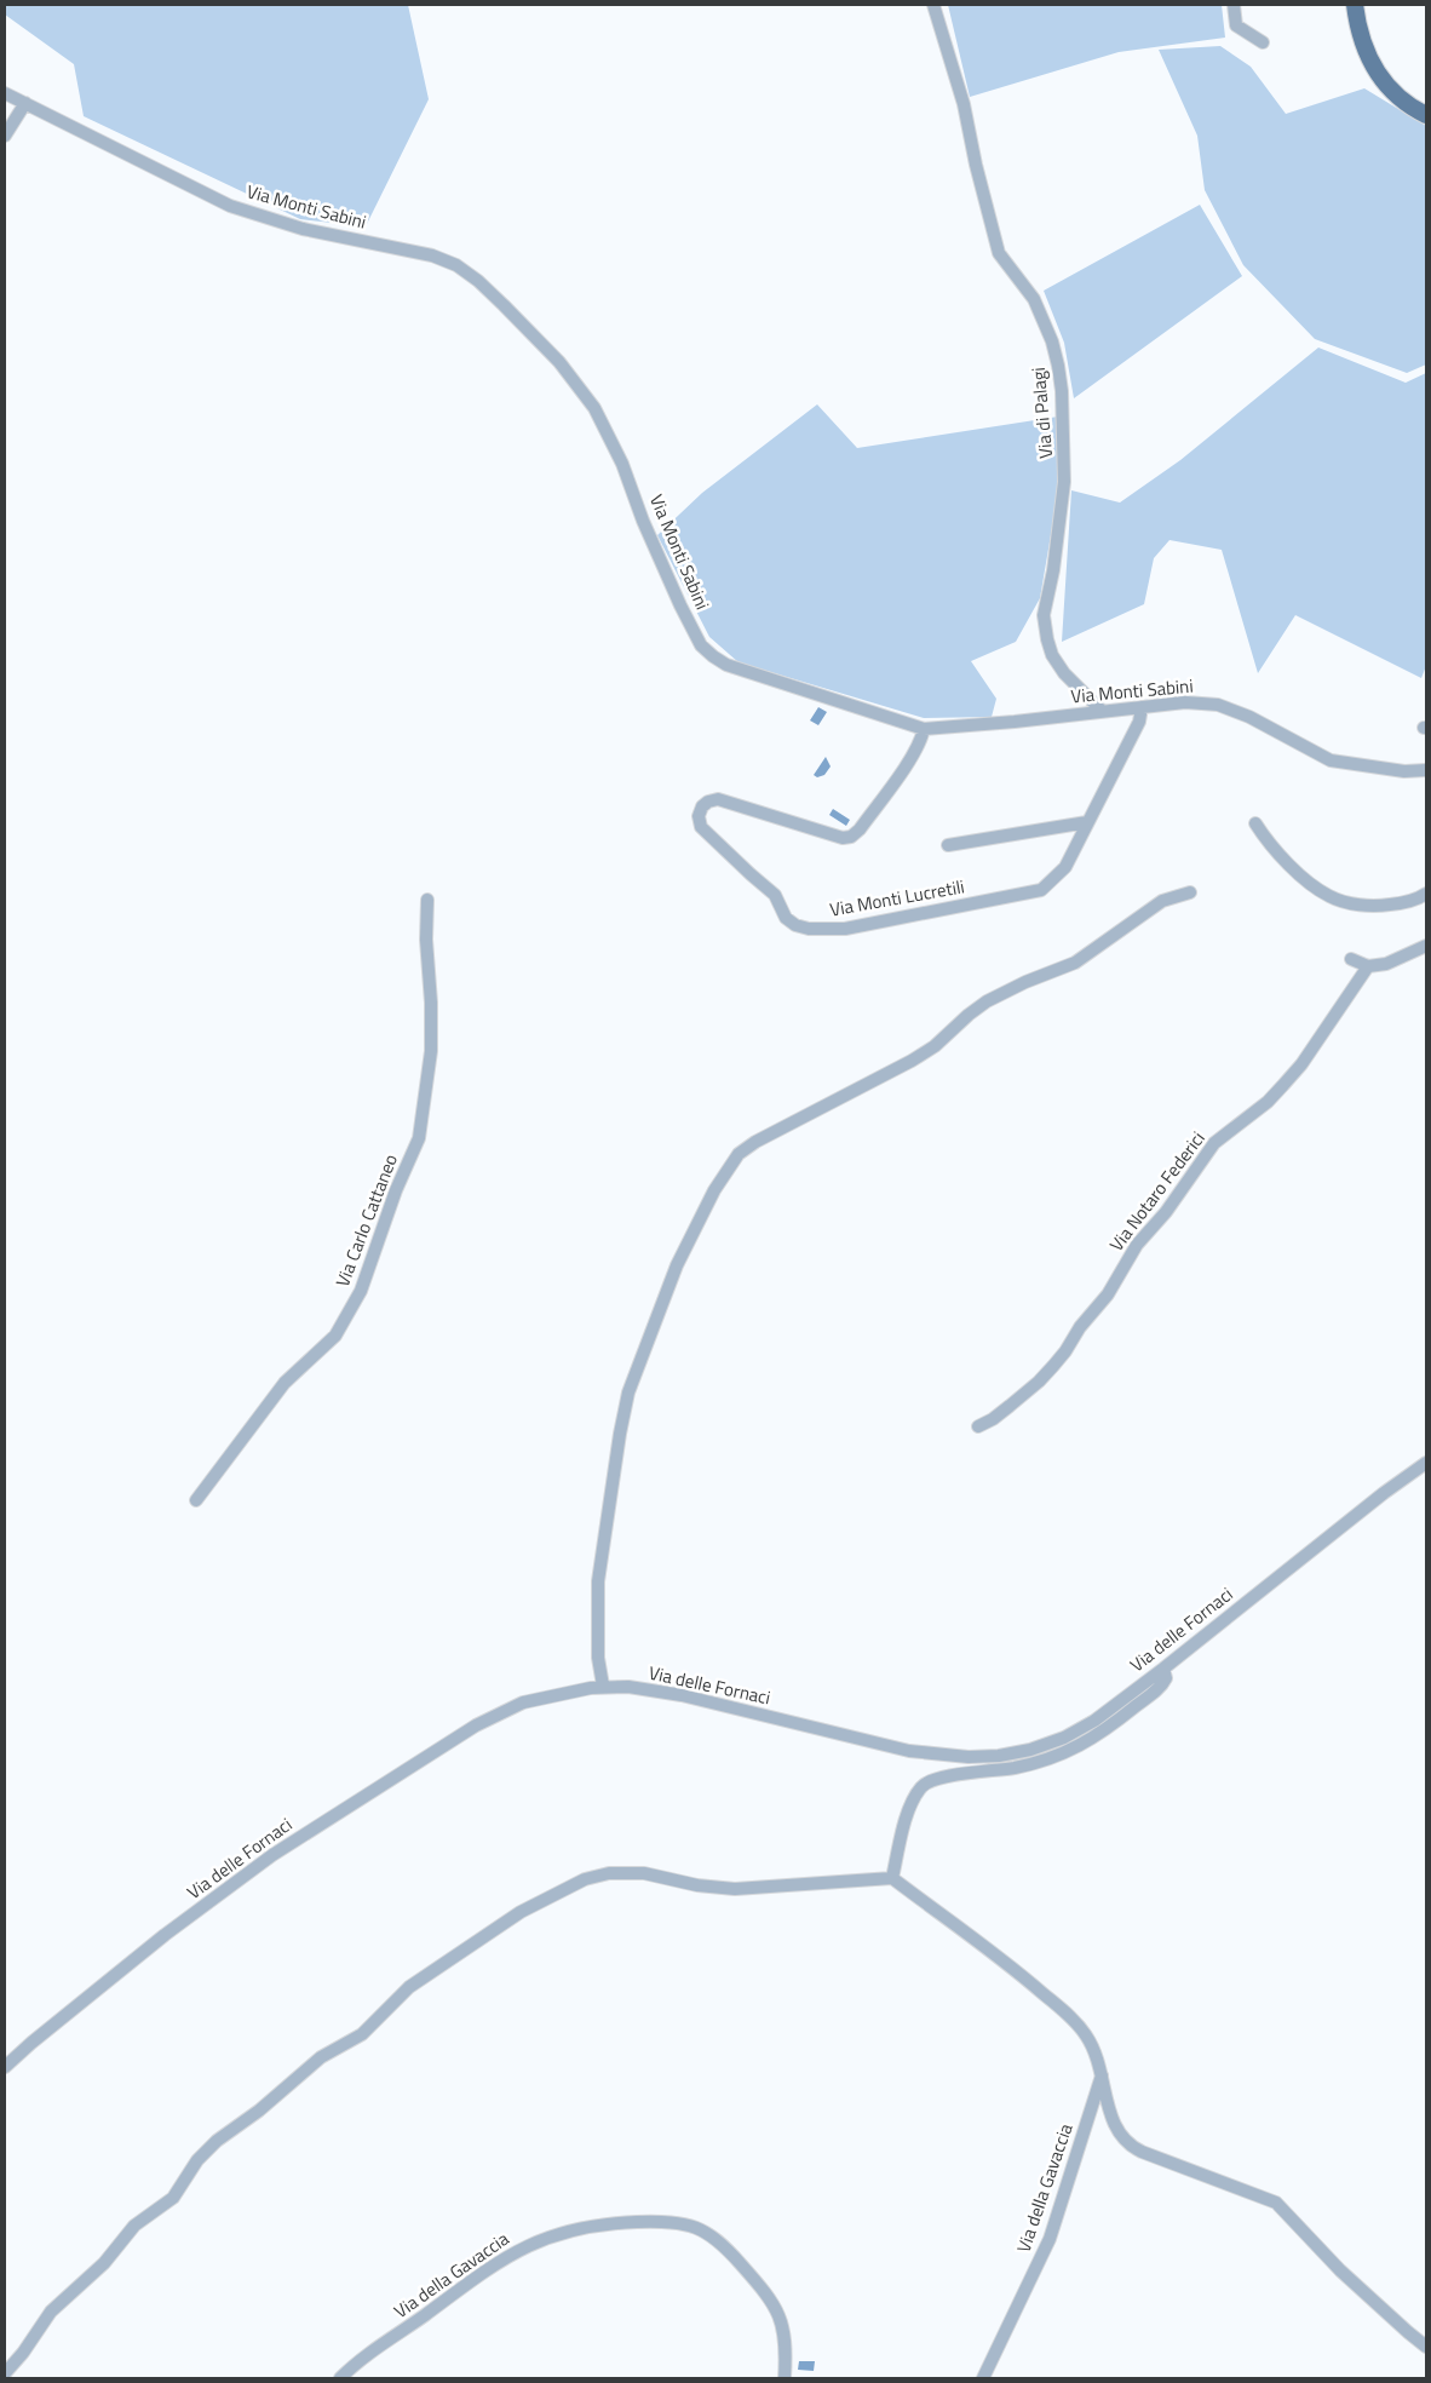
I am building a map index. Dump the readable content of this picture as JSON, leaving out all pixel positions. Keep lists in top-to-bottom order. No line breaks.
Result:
{"streets":{"street":["Via Monti Sabini","Via di Palagi","Via Monti Lucretili","Via Notaro Federici","Via Carlo Cattaneo","Via delle Fornaci","Via della Gavaccia"]},"crossings":[["Via Monti Sabini","Via di Palagi"],["Via Monti Sabini","Via Monti Lucretili"]]}
